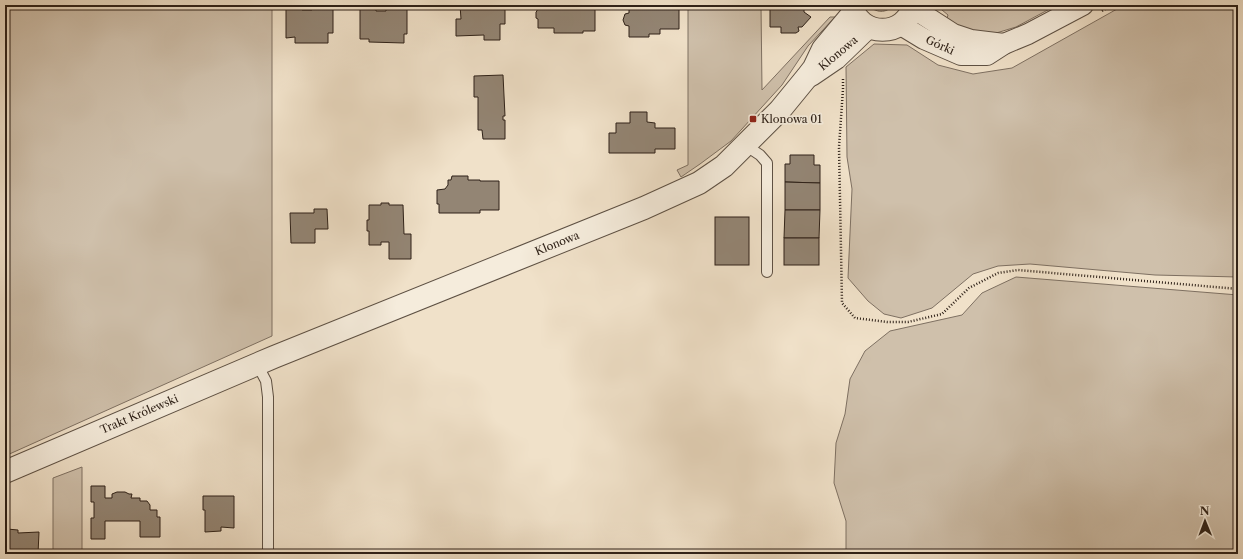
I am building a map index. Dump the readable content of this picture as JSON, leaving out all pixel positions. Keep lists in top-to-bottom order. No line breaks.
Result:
{"streets":{"street":["Górki","Klonowa","Trakt Królewski"]},"crossings":[["Klonowa","Trakt Królewski"]],"places":{"transit":["Klonowa 01"]},"north":"top"}
